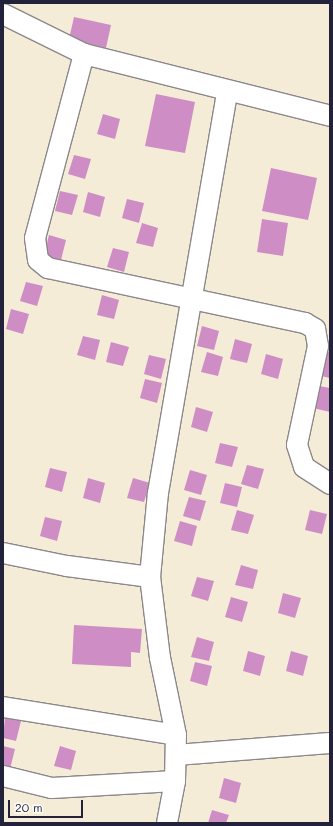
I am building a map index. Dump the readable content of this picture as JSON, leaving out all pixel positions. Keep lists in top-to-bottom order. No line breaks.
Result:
{"scale_bar":"20 m"}
